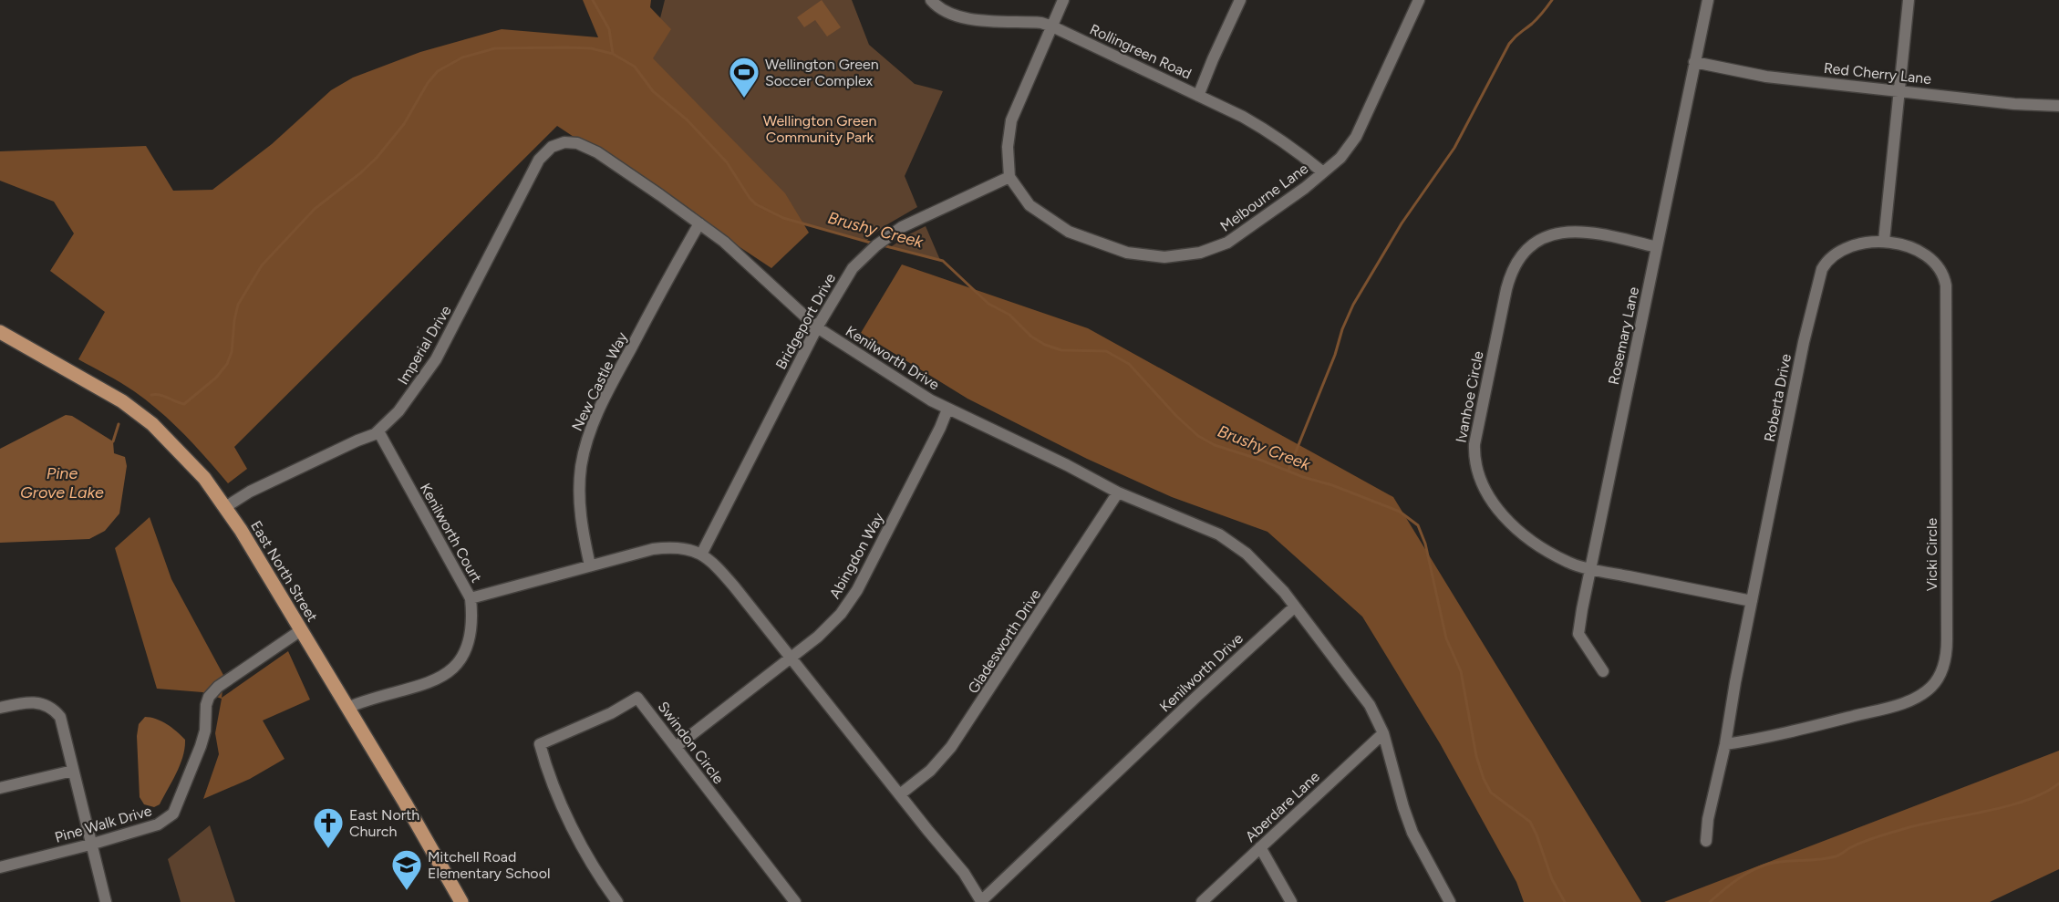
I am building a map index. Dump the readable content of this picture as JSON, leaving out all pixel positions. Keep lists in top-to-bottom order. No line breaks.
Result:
{"streets":{"main road":["East North Street"],"street":["Rollingreen Road","Red Cherry Lane","Melbourne Lane","Bridgeport Drive","Rosemary Lane","Imperial Drive","Kenilworth Drive","New Castle Way","Ivanhoe Circle","Roberta Drive","Kenilworth Court","Vicki Circle","Abingdon Way","Gladesworth Drive","Swindon Circle","Aberdare Lane","Pine Walk Drive"]},"crossings":[["Rollingreen Road","Melbourne Lane"],["Red Cherry Lane","Rosemary Lane"],["Melbourne Lane","Bridgeport Drive"],["Bridgeport Drive","Kenilworth Drive"],["Rosemary Lane","Ivanhoe Circle"],["Imperial Drive","Kenilworth Drive"],["Imperial Drive","Kenilworth Court"],["Imperial Drive","East North Street"],["Kenilworth Drive","New Castle Way"],["Kenilworth Drive","Abingdon Way"],["Kenilworth Drive","Gladesworth Drive"],["Ivanhoe Circle","Roberta Drive"],["Roberta Drive","Vicki Circle"],["Kenilworth Court","East North Street"],["Abingdon Way","Swindon Circle"],["East North Street","Pine Walk Drive"]],"water":["Brushy Creek","Pine Grove Lake"],"parks":["Wellington Green Community Park"],"places":{"sports":["Wellington Green Soccer Complex"],"church":["East North Church"],"school or university":["Mitchell Road Elementary School"]}}
